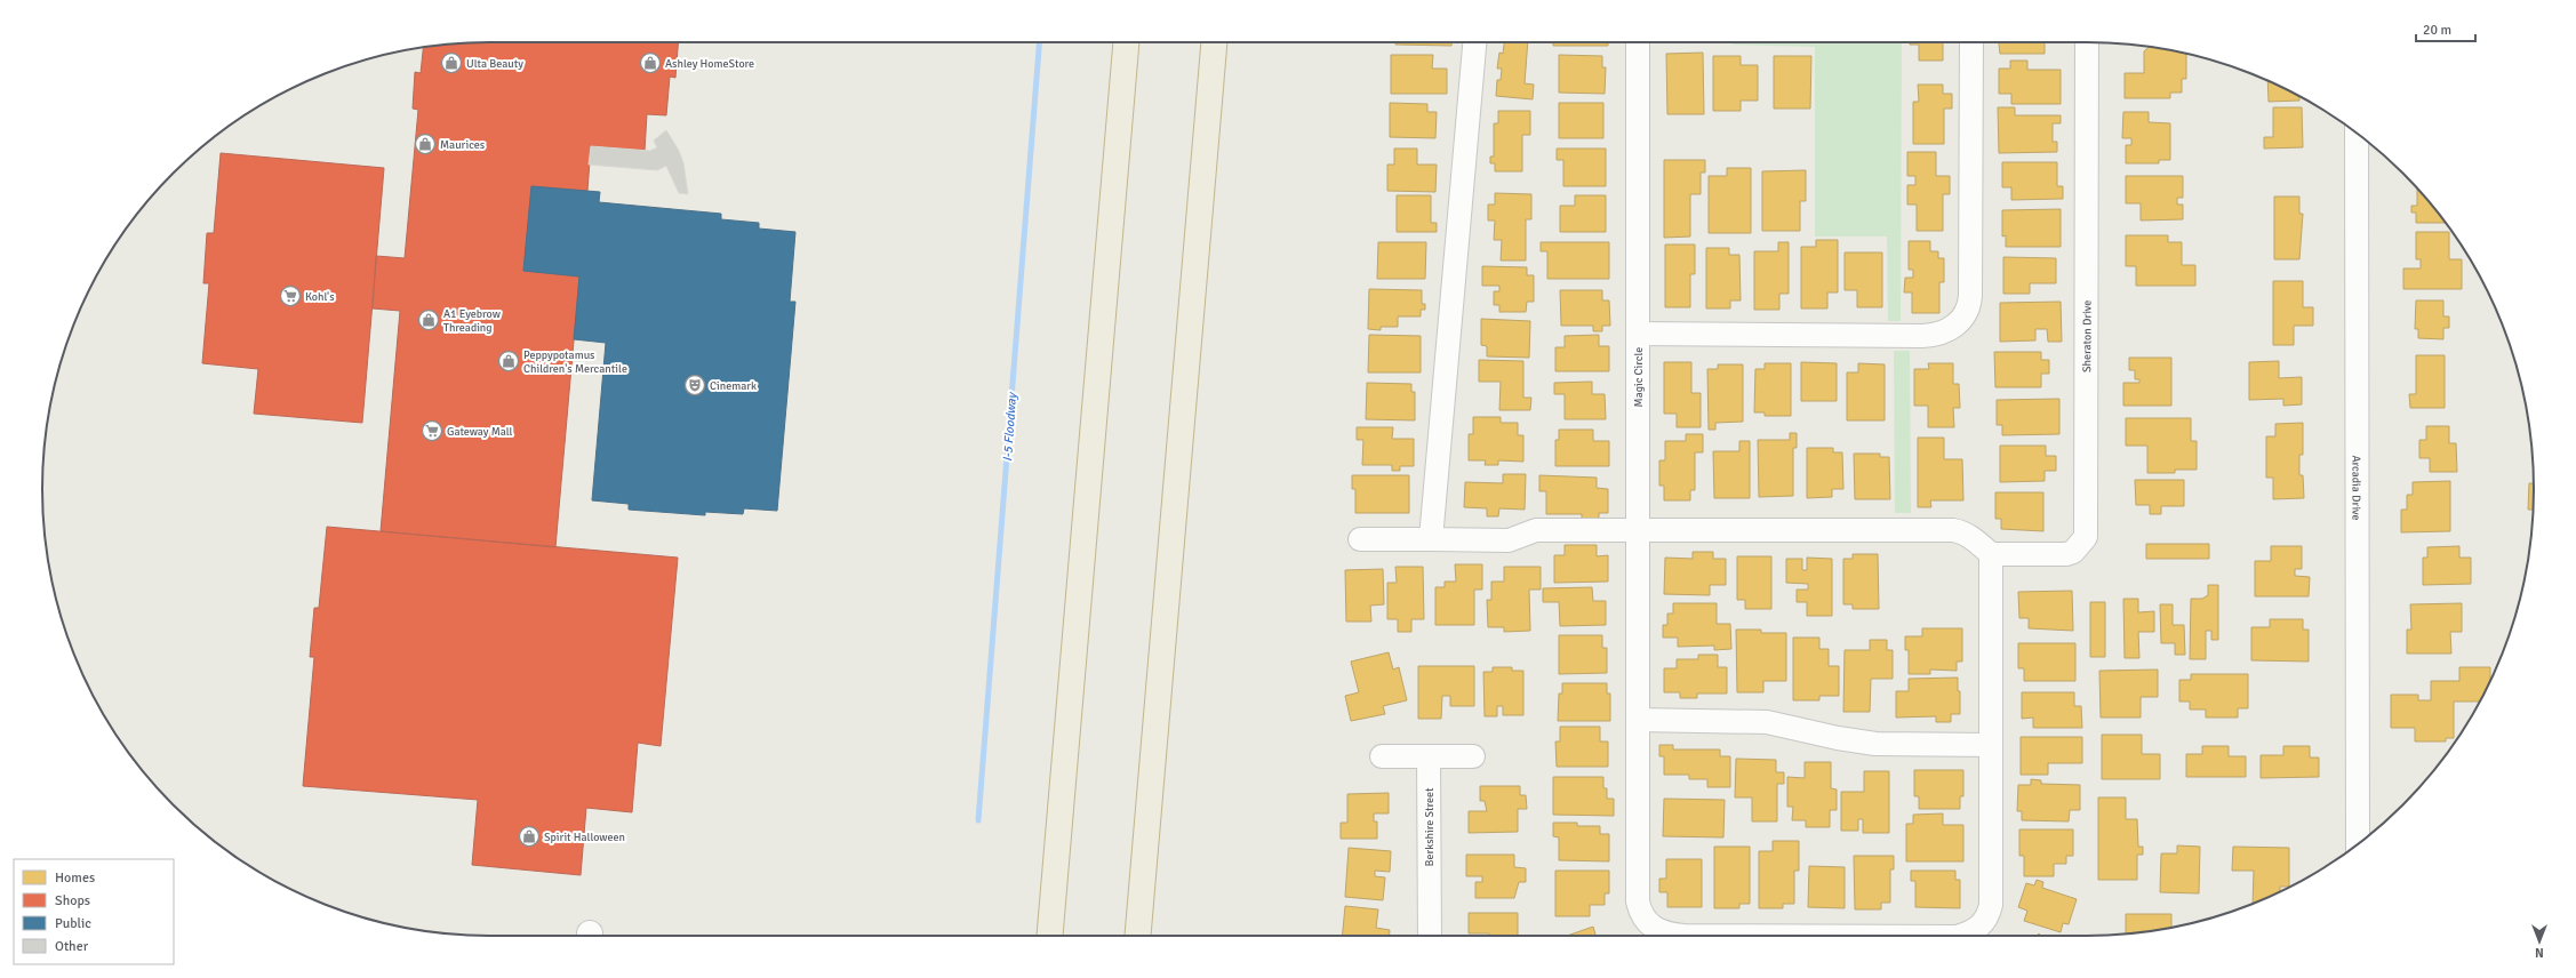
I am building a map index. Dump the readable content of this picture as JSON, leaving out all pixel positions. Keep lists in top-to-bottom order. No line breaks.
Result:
{"streets":{"street":["Sheraton Drive","Magic Circle","Arcadia Drive","Berkshire Street"]},"crossings":[["Sheraton Drive","Magic Circle"]],"water":["I-5 Floodway"],"places":{"shop":["Ulta Beauty","Ashley HomeStore","Maurices","A1 Eyebrow Threading","Peppypotamus Children's Mercantile","Spirit Halloween"],"supermarket":["Kohl's","Gateway Mall"],"theatre":["Cinemark"]},"legend":["Homes","Shops","Public","Other"],"scale_bar":"20 m","north":"bottom"}
